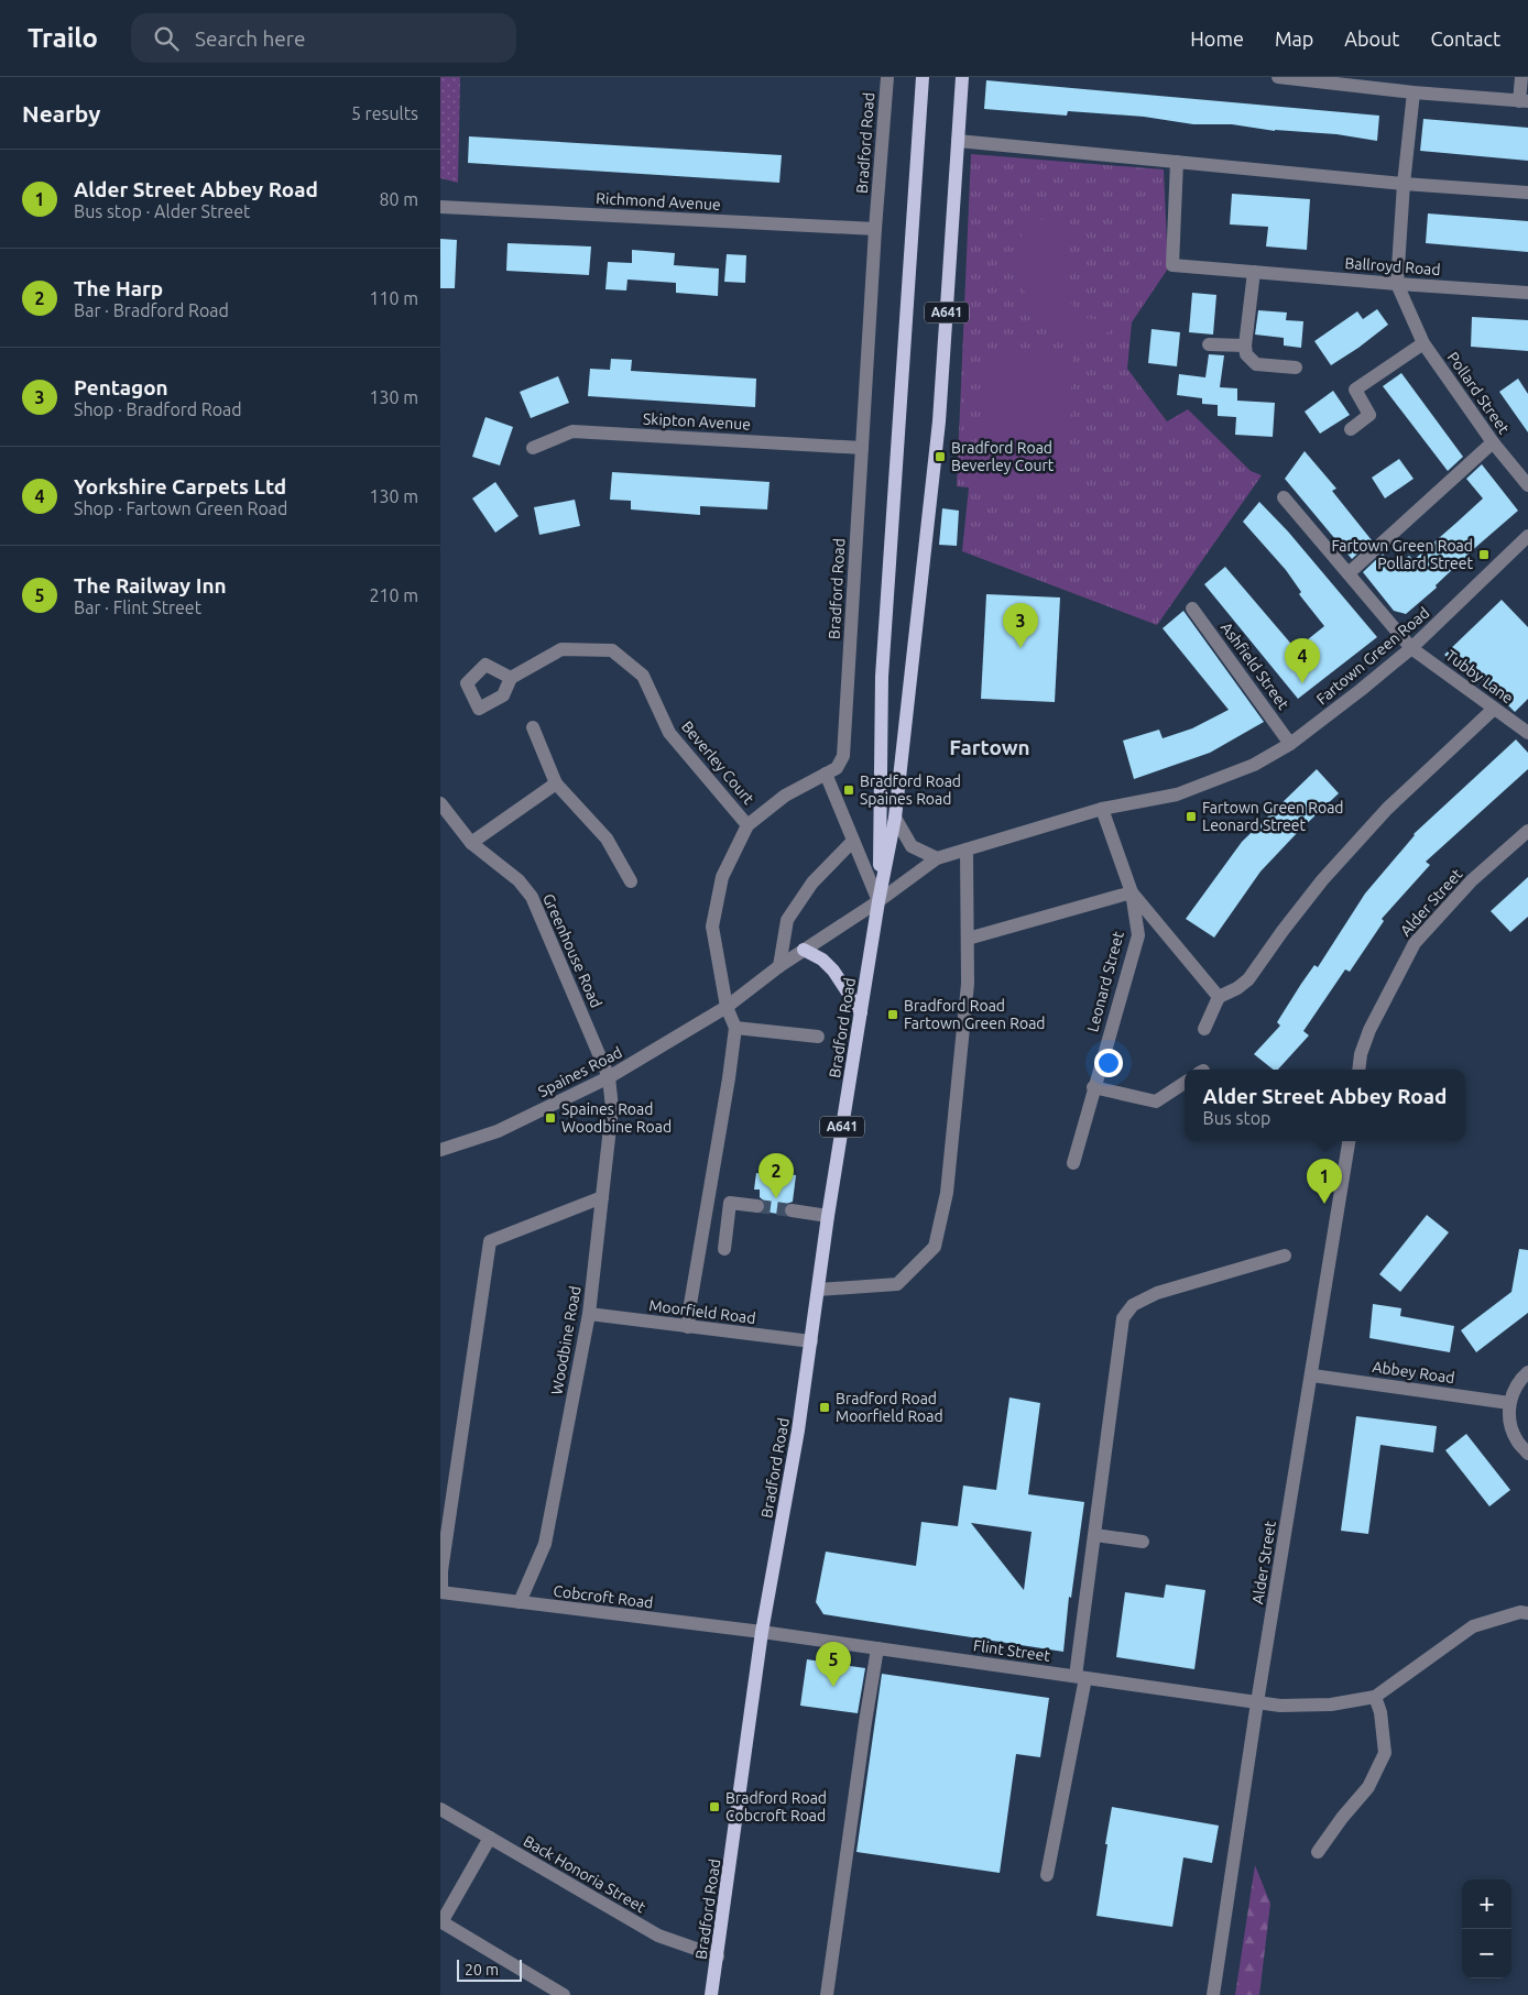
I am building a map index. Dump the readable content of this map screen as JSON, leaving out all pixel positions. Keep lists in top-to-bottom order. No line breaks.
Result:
{"streets":{"main road":["Bradford Road","A641"],"street":["Richmond Avenue","Ballroyd Road","Pollard Street","Skipton Avenue","Fartown Green Road","Ashfield Street","Tubby Lane","Beverley Court","Alder Street","Greenhouse Road","Leonard Street","Spaines Road","Moorfield Road","Woodbine Road","Abbey Road","Cobcroft Road","Flint Street","Back Honoria Street"]},"crossings":[["Bradford Road","Richmond Avenue"],["Bradford Road","A641"],["Bradford Road","Skipton Avenue"],["Bradford Road","Fartown Green Road"],["Bradford Road","Spaines Road"],["Bradford Road","Moorfield Road"],["Bradford Road","Cobcroft Road"],["Bradford Road","Flint Street"],["Bradford Road","Back Honoria Street"],["Ballroyd Road","Pollard Street"],["A641","Fartown Green Road"],["A641","Spaines Road"],["Fartown Green Road","Ashfield Street"],["Fartown Green Road","Tubby Lane"],["Fartown Green Road","Leonard Street"],["Fartown Green Road","Spaines Road"],["Alder Street","Abbey Road"],["Alder Street","Flint Street"],["Greenhouse Road","Spaines Road"],["Greenhouse Road","Woodbine Road"],["Spaines Road","Woodbine Road"],["Moorfield Road","Woodbine Road"],["Woodbine Road","Cobcroft Road"],["Cobcroft Road","Flint Street"]],"districts":["Fartown"],"places":{"transit":["Bradford Road Beverley Court","Fartown Green Road Pollard Street","Bradford Road Spaines Road","Fartown Green Road Leonard Street","Bradford Road Fartown Green Road","Spaines Road Woodbine Road","Bradford Road Moorfield Road","Bradford Road Cobcroft Road"]},"scale_bar":"20 m","page":{"header":"Trailo","search":"Search here","nav":["Home","Map","About","Contact"],"heading":["Nearby","5 results"],"list":[{"mark":"1","name":"Alder Street Abbey Road","note":"Bus stop · Alder Street","value":"80 m"},{"mark":"2","name":"The Harp","note":"Bar · Bradford Road","value":"110 m"},{"mark":"3","name":"Pentagon","note":"Shop · Bradford Road","value":"130 m"},{"mark":"4","name":"Yorkshire Carpets Ltd","note":"Shop · Fartown Green Road","value":"130 m"},{"mark":"5","name":"The Railway Inn","note":"Bar · Flint Street","value":"210 m"}],"pins":["3","4","2","1","5"],"popup":["Alder Street Abbey Road","Bus stop"],"map_buttons":["+","−"],"scale":"20 m"}}
